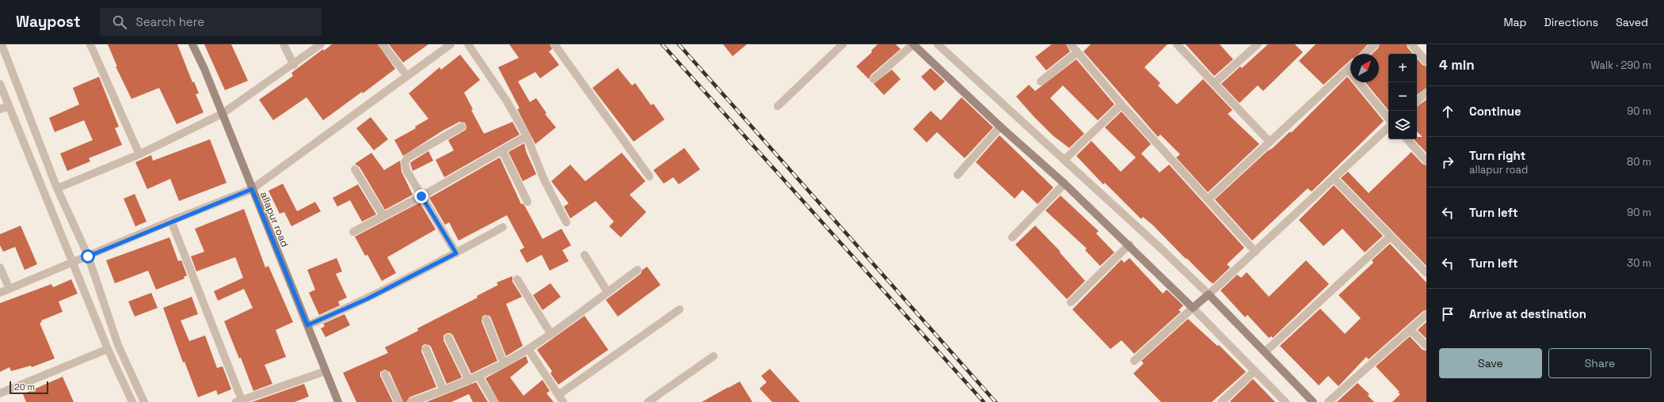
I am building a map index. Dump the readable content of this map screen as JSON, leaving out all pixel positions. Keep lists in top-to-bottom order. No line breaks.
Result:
{"streets":{"street":["allapur road"]},"scale_bar":"20 m","north":"top right","page":{"header":"Waypost","search":"Search here","nav":["Map","Directions","Saved"],"heading":["4 min","Walk · 290 m"],"map_buttons":["+","−"],"list":[["Continue","90 m"],["Turn right","allapur road","80 m"],["Turn left","90 m"],["Turn left","30 m"],"Arrive at destination"],"buttons":["Save","Share"],"scale":"20 m"}}
